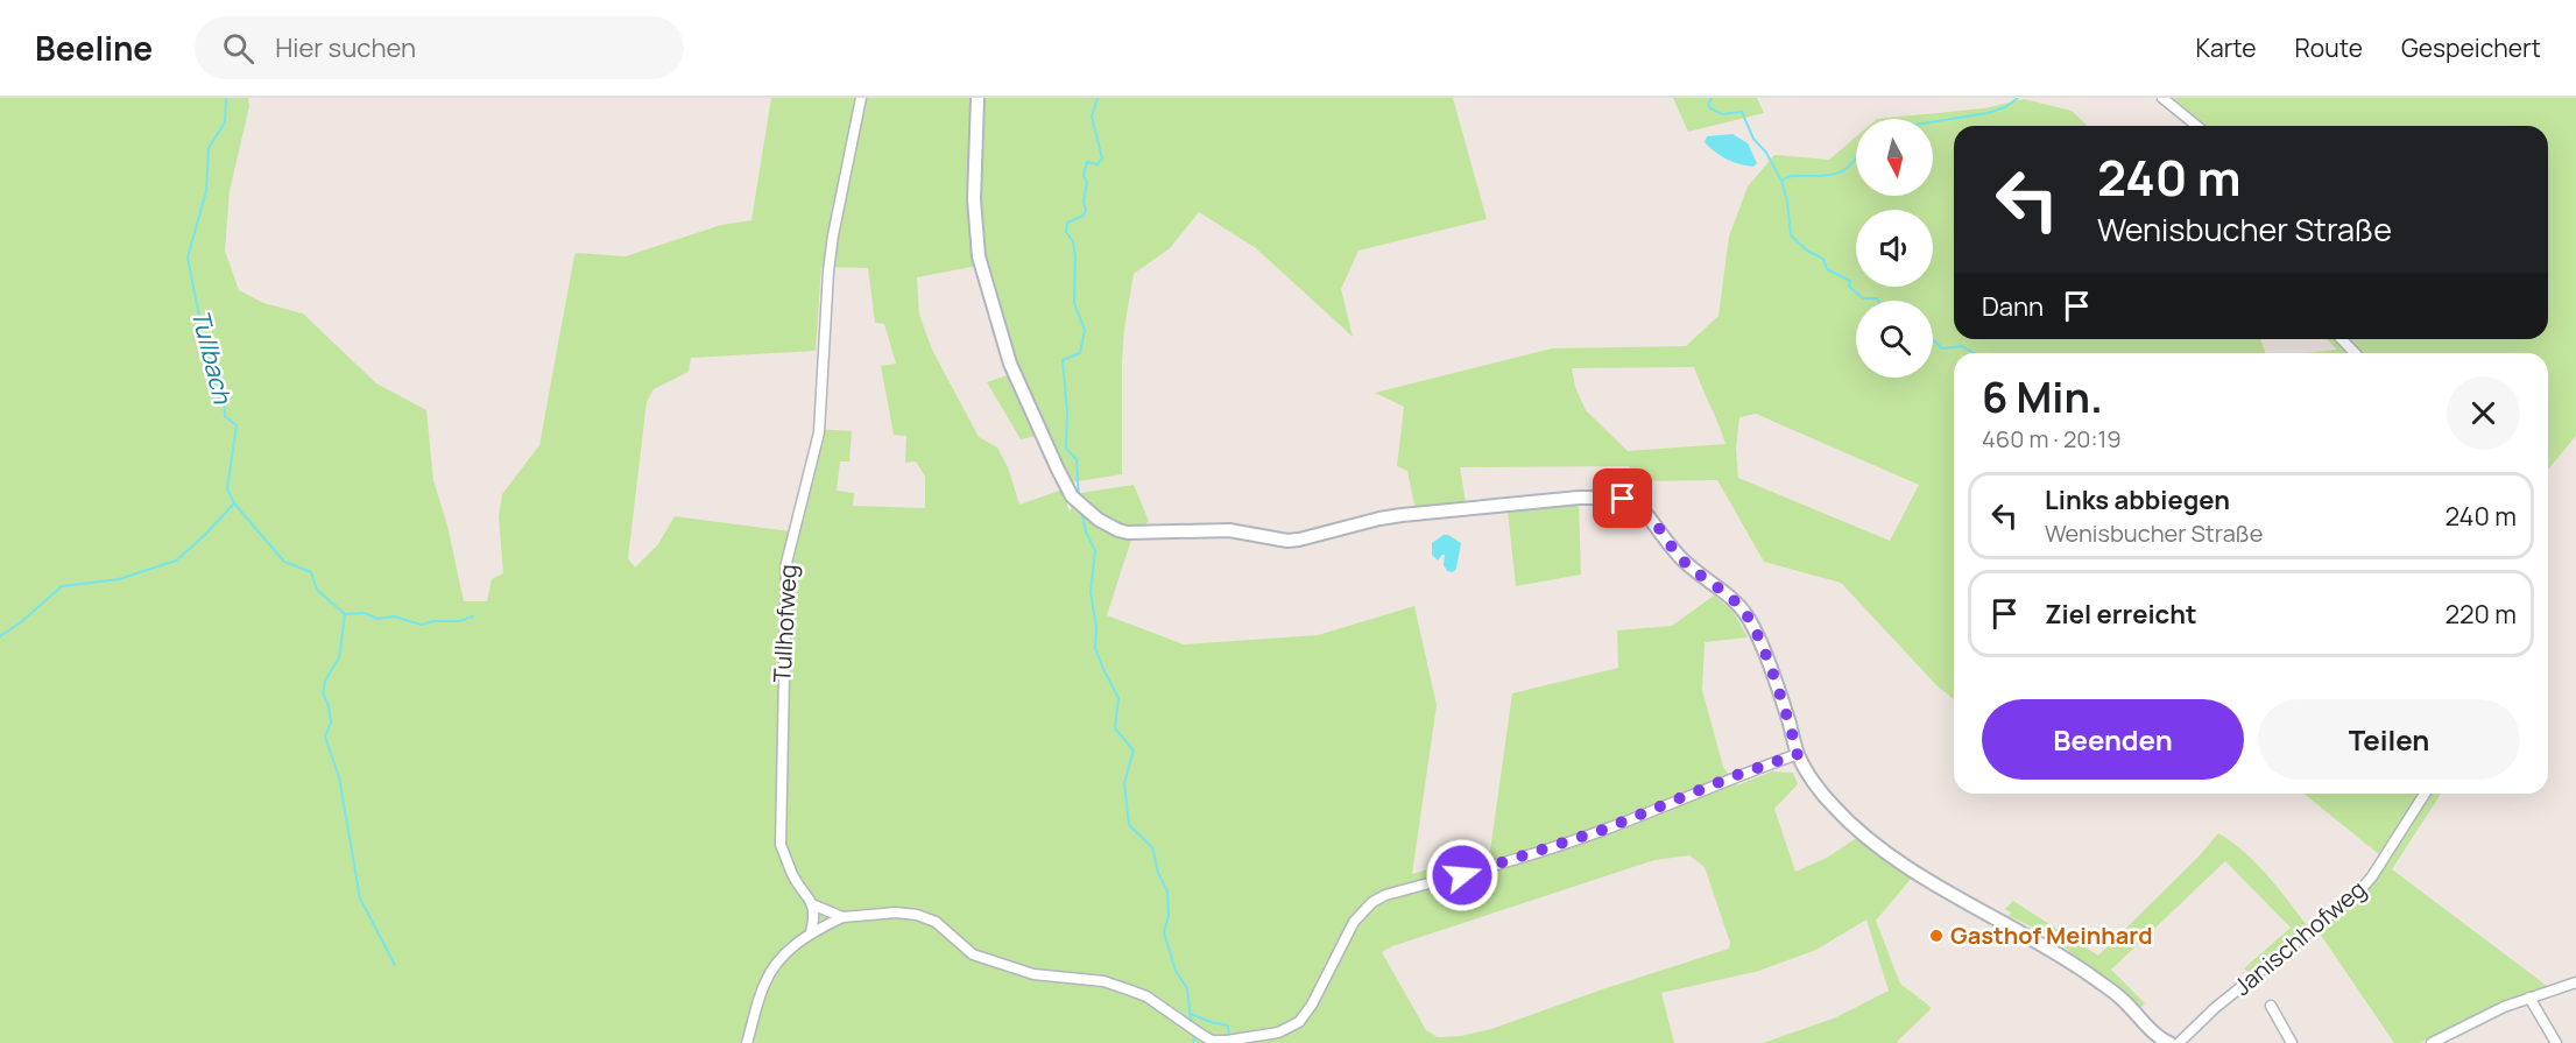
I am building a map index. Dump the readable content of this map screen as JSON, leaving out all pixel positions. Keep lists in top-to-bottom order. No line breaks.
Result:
{"streets":{"street":["Tullhofweg","Janischhofweg"]},"water":["Tullbach"],"places":["Gasthof Meinhard"],"north":"bottom","page":{"header":"Beeline","search":"Hier suchen","nav":["Karte","Route","Gespeichert"],"turn":["240 m","Wenisbucher Straße"],"then":"Dann","heading":["6 Min.","460 m · 20:19"],"list":[{"name":"Links abbiegen","note":"Wenisbucher Straße","value":"240 m"},{"name":"Ziel erreicht","value":"220 m"}],"buttons":["Beenden","Teilen"]}}
